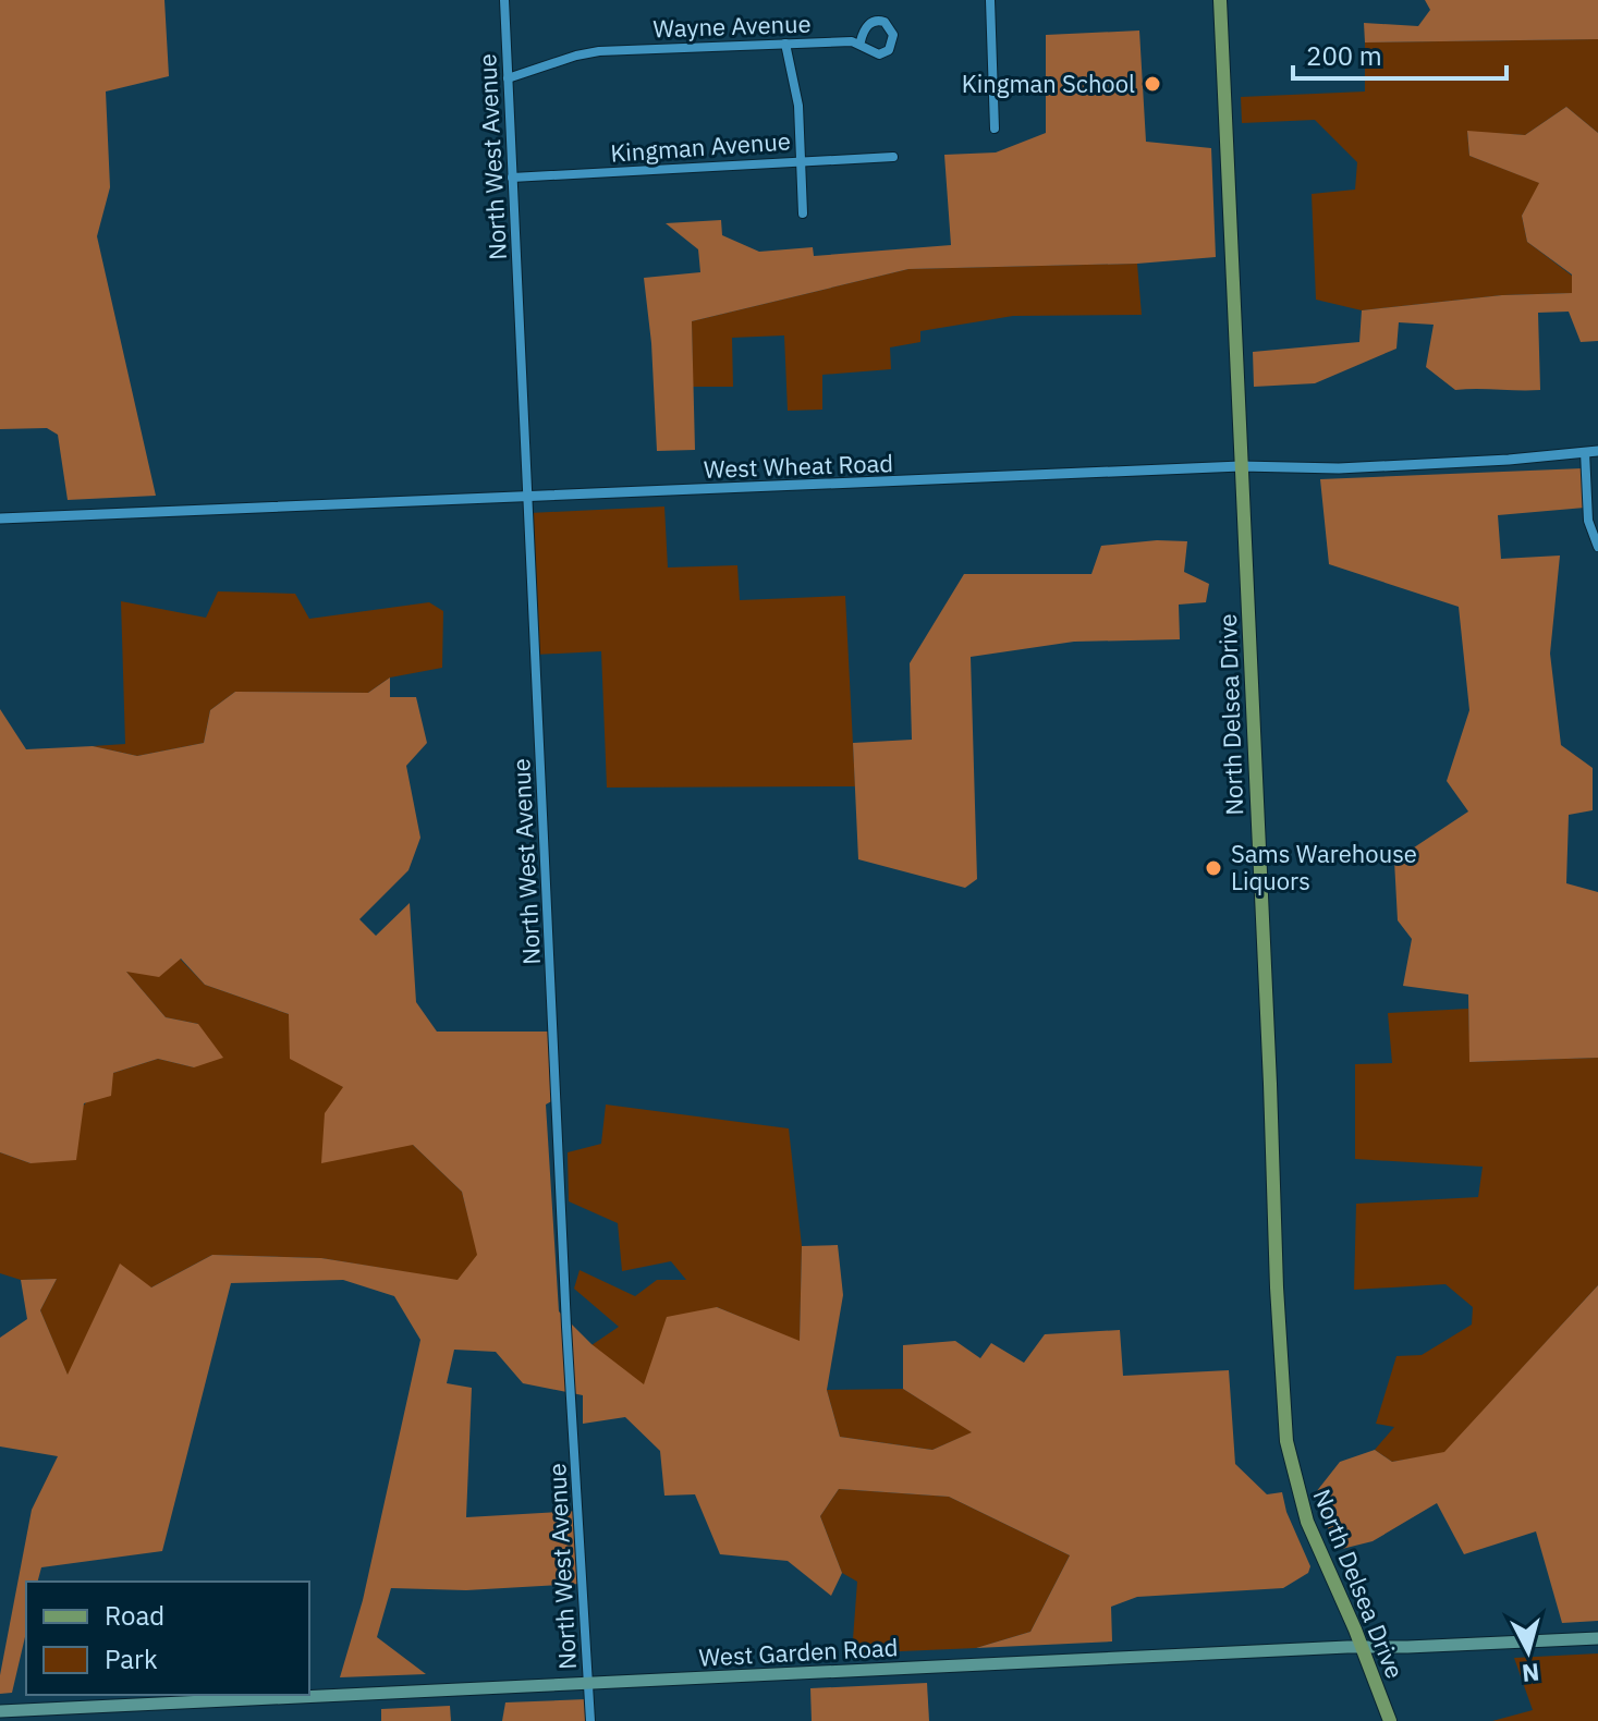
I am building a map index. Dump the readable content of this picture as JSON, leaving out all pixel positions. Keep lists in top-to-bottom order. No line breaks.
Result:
{"streets":{"main road":["North Delsea Drive","West Garden Road"],"street":["Wayne Avenue","Kingman Avenue","North West Avenue","West Wheat Road"]},"crossings":[["Wayne Avenue","North West Avenue"],["Kingman Avenue","North West Avenue"],["North West Avenue","West Wheat Road"],["North West Avenue","West Garden Road"],["West Wheat Road","North Delsea Drive"],["North Delsea Drive","West Garden Road"]],"places":["Kingman School","Sams Warehouse Liquors"],"legend":["Road","Park"],"scale_bar":"200 m","north":"bottom"}
